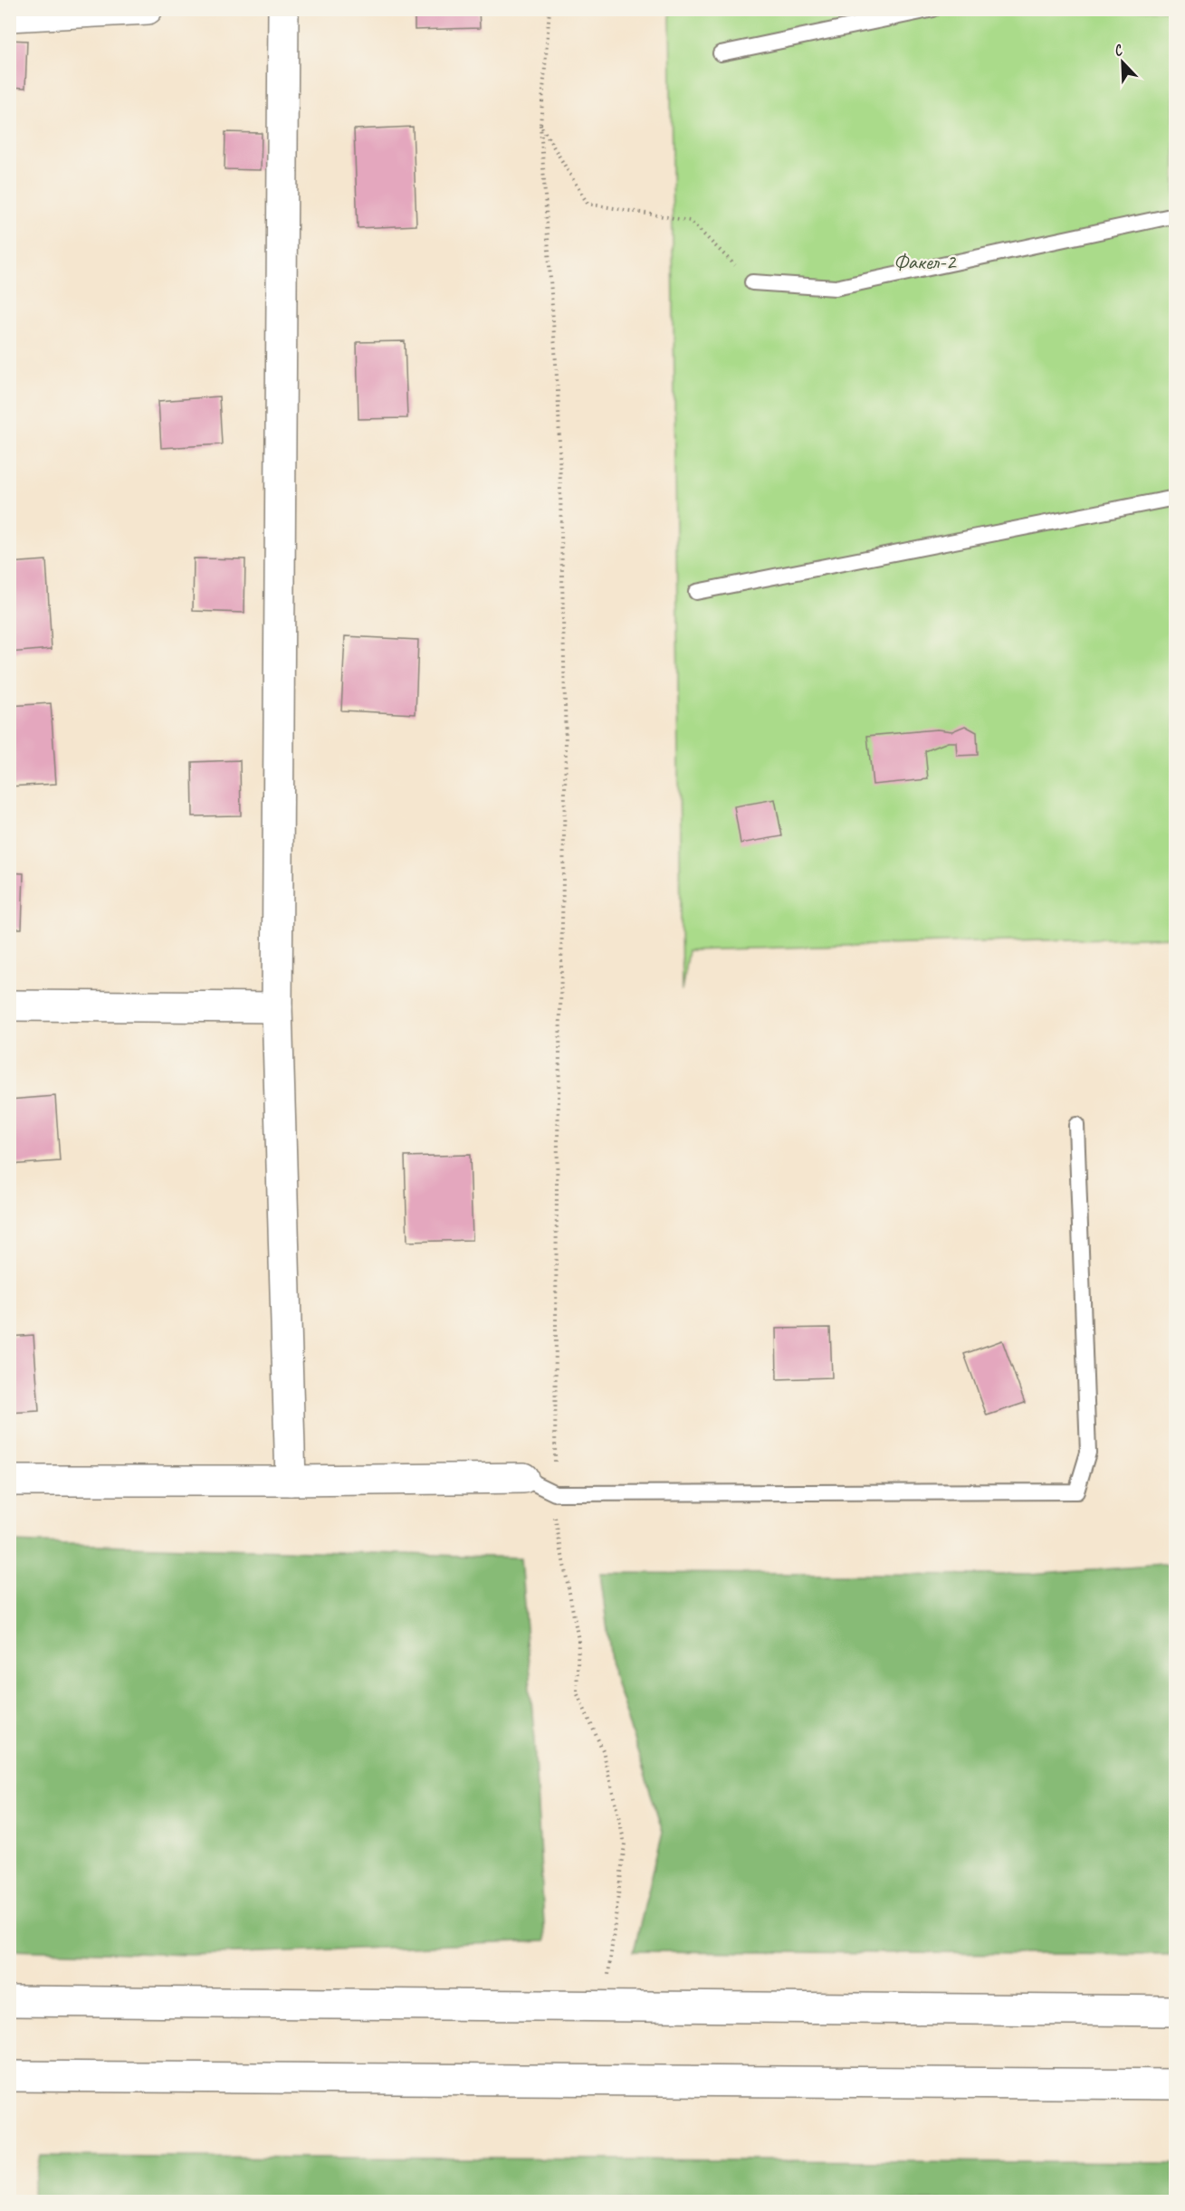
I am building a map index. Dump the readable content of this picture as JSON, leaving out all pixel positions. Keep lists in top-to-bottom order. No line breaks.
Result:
{"parks":["Факел-2"],"north":"top left"}
